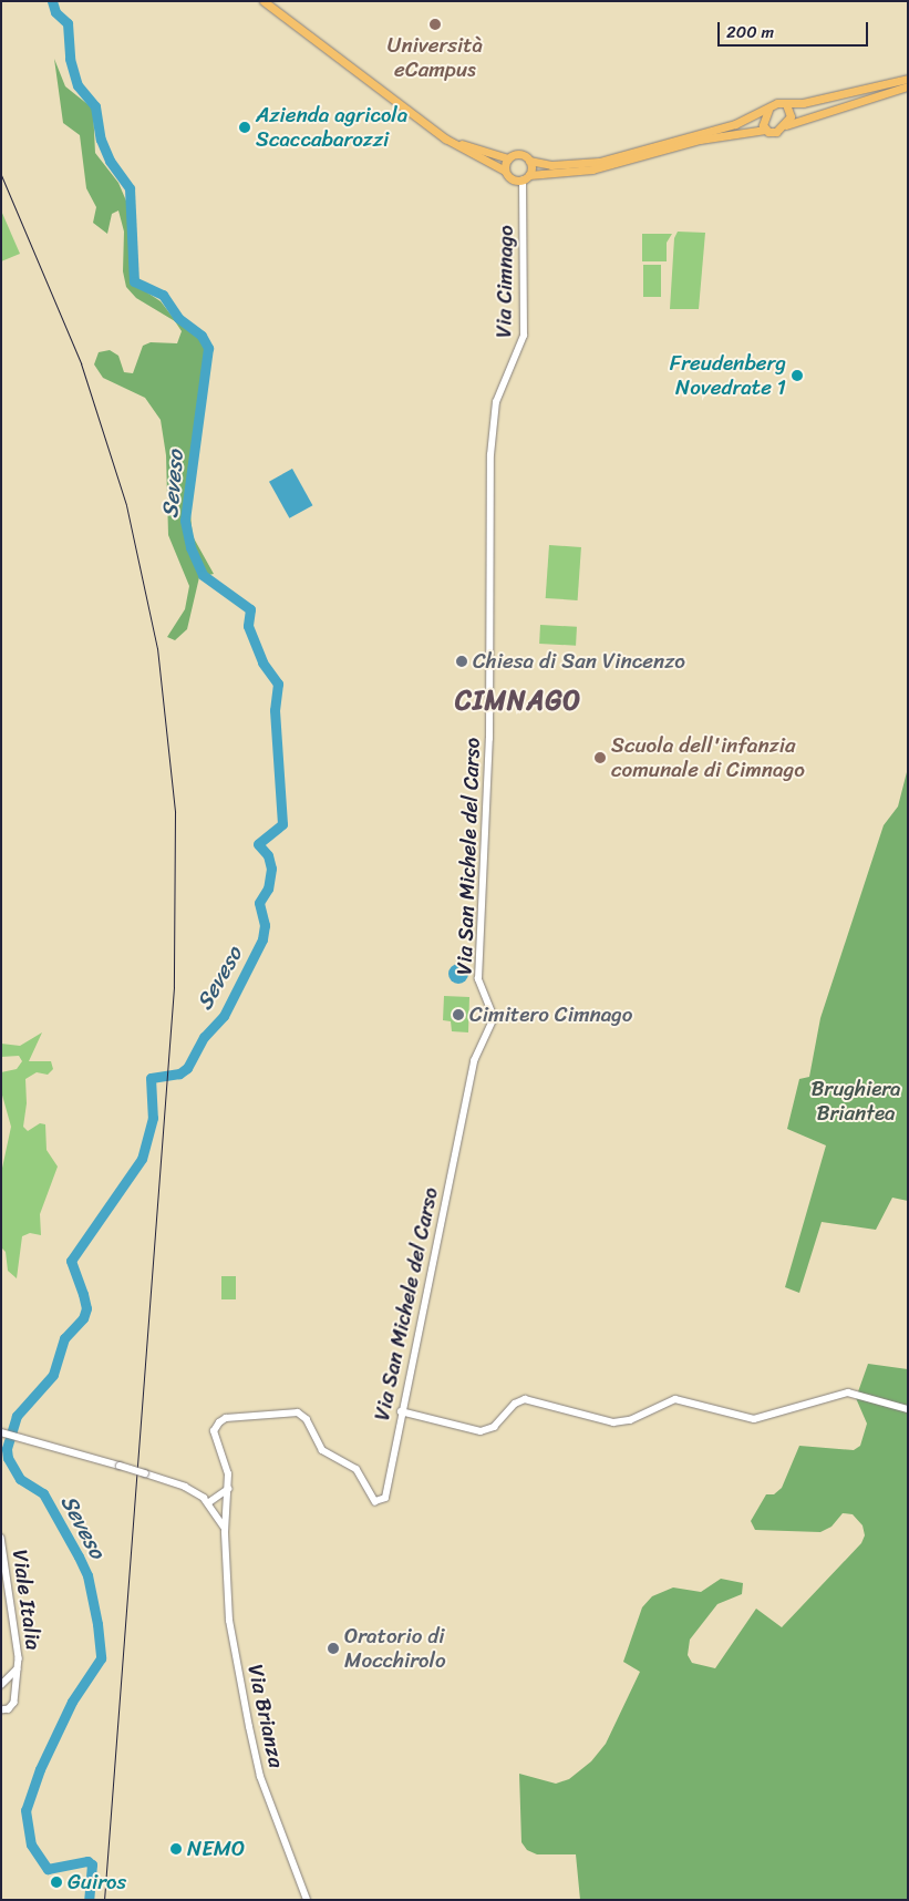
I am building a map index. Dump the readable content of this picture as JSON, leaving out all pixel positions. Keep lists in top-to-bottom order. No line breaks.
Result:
{"streets":{"street":["Via Cimnago","Via San Michele del Carso","Viale Italia","Via Brianza"]},"crossings":[["Via Cimnago","Via San Michele del Carso"],["Via San Michele del Carso","Via Brianza"]],"districts":["CIMNAGO"],"water":["Seveso"],"parks":["Brughiera Briantea"],"places":["Università eCampus","Azienda agricola Scaccabarozzi","Freudenberg Novedrate 1","Chiesa di San Vincenzo","Scuola dell'infanzia comunale di Cimnago","Cimitero Cimnago","Oratorio di Mocchirolo","NEMO","Guiros"],"scale_bar":"200 m"}
